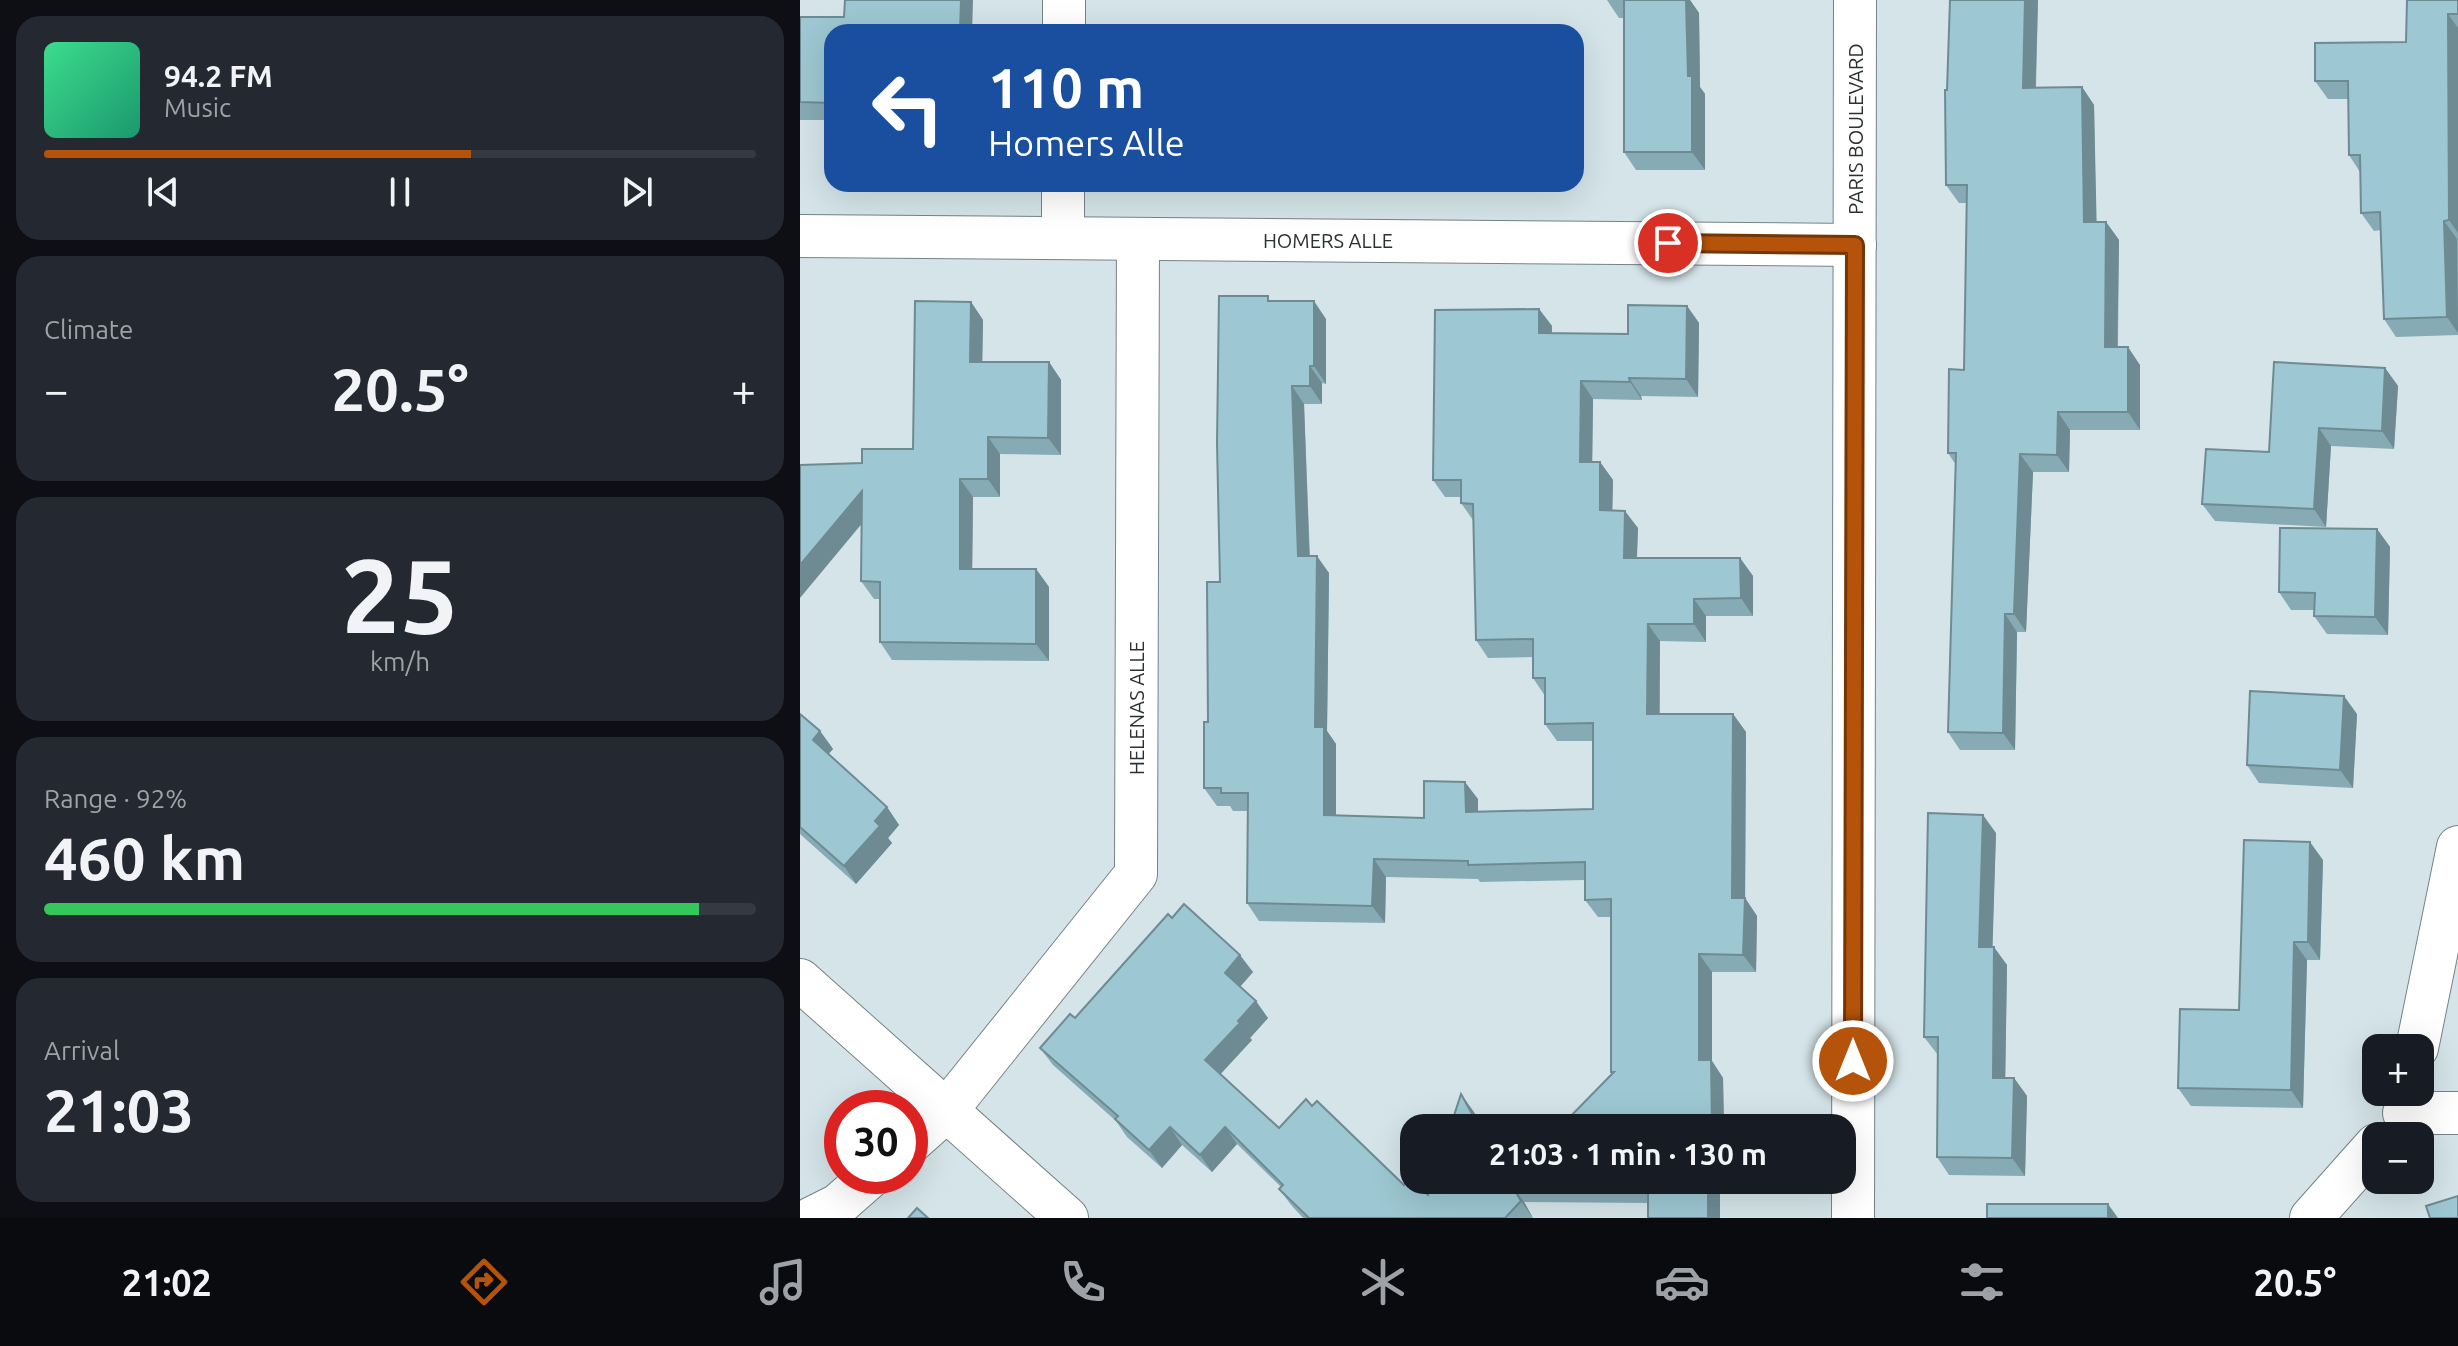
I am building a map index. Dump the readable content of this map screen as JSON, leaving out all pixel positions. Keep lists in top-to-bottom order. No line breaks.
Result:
{"streets":{"street":["PARIS BOULEVARD","HOMERS ALLE","HELENAS ALLE"]},"crossings":[["PARIS BOULEVARD","HOMERS ALLE"],["HOMERS ALLE","HELENAS ALLE"]],"page":{"turn":["110 m","Homers Alle"],"song":["94.2 FM","Music"],"tile":["Climate",["25","km/h"],["Range · 92%","460 km"],["Arrival","21:03"]],"heat":["−","20.5°","+"],"map_buttons":["+","−"],"limit":"30","trip":"21:03 · 1 min · 130 m","tabs":["21:02","20.5°"]}}
